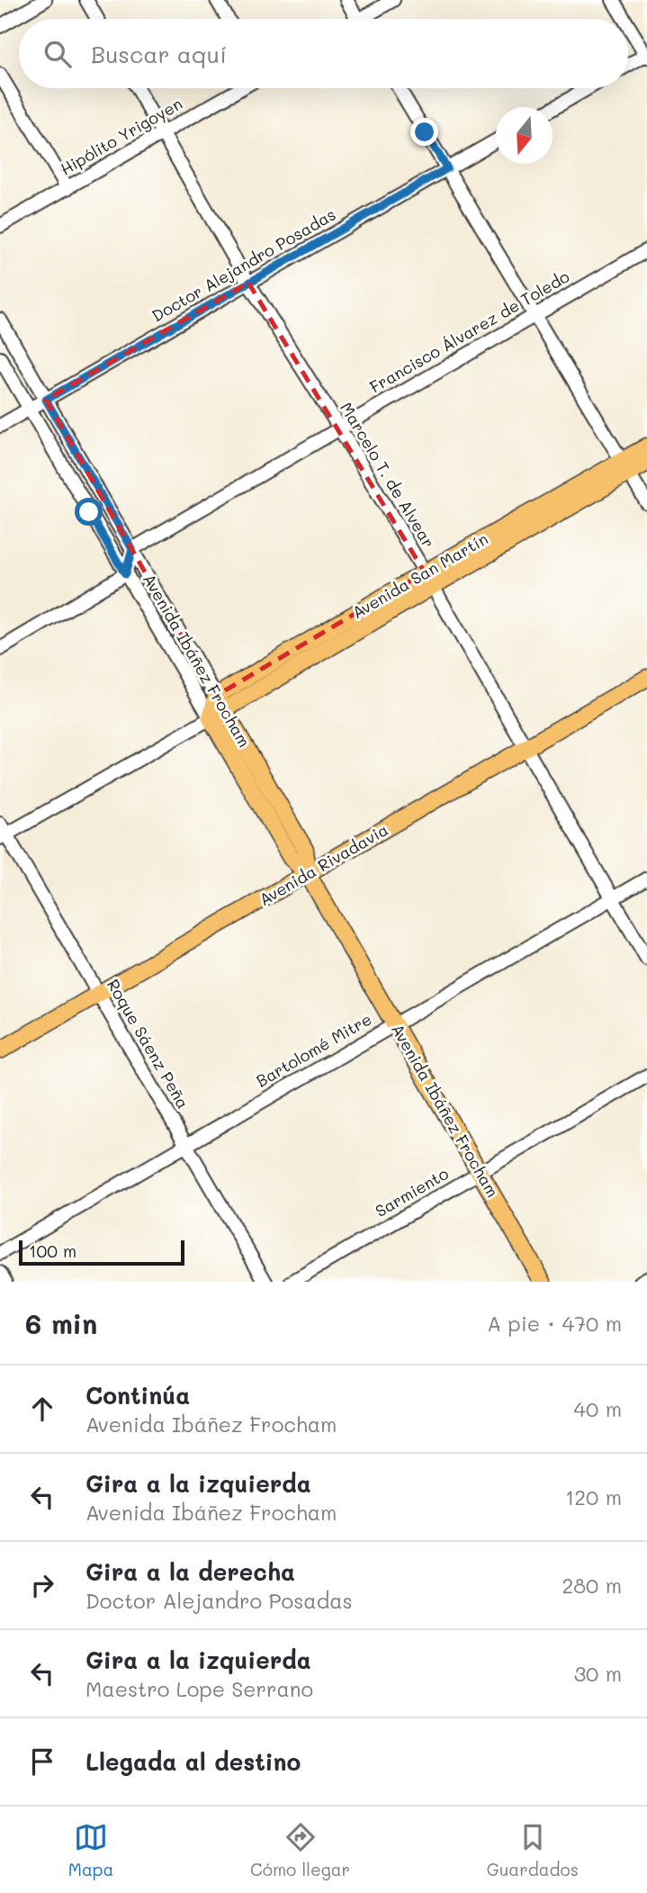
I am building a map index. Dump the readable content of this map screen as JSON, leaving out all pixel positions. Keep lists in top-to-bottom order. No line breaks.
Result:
{"streets":{"main road":["Avenida San Martín","Avenida Ibáñez Frocham","Avenida Rivadavia"],"street":["Hipólito Yrigoyen","Doctor Alejandro Posadas","Francisco Álvarez de Toledo","Marcelo T. de Alvear","Roque Sáenz Peña","Bartolomé Mitre","Sarmiento"]},"crossings":[["Hipólito Yrigoyen","Marcelo T. de Alvear"],["Doctor Alejandro Posadas","Marcelo T. de Alvear"],["Doctor Alejandro Posadas","Avenida Ibáñez Frocham"],["Francisco Álvarez de Toledo","Marcelo T. de Alvear"],["Francisco Álvarez de Toledo","Avenida Ibáñez Frocham"],["Marcelo T. de Alvear","Avenida San Martín"],["Marcelo T. de Alvear","Avenida Rivadavia"],["Marcelo T. de Alvear","Bartolomé Mitre"],["Avenida San Martín","Avenida Ibáñez Frocham"],["Avenida San Martín","Roque Sáenz Peña"],["Avenida Ibáñez Frocham","Avenida Rivadavia"],["Avenida Ibáñez Frocham","Bartolomé Mitre"],["Avenida Ibáñez Frocham","Sarmiento"],["Avenida Rivadavia","Roque Sáenz Peña"],["Roque Sáenz Peña","Bartolomé Mitre"]],"scale_bar":"100 m","north":"bottom","page":{"search":"Buscar aquí","scale":"100 m","heading":["6 min","A pie · 470 m"],"list":[["Continúa","Avenida Ibáñez Frocham","40 m"],["Gira a la izquierda","Avenida Ibáñez Frocham","120 m"],["Gira a la derecha","Doctor Alejandro Posadas","280 m"],["Gira a la izquierda","Maestro Lope Serrano","30 m"],"Llegada al destino"],"nav":["Mapa","Cómo llegar","Guardados"]}}
